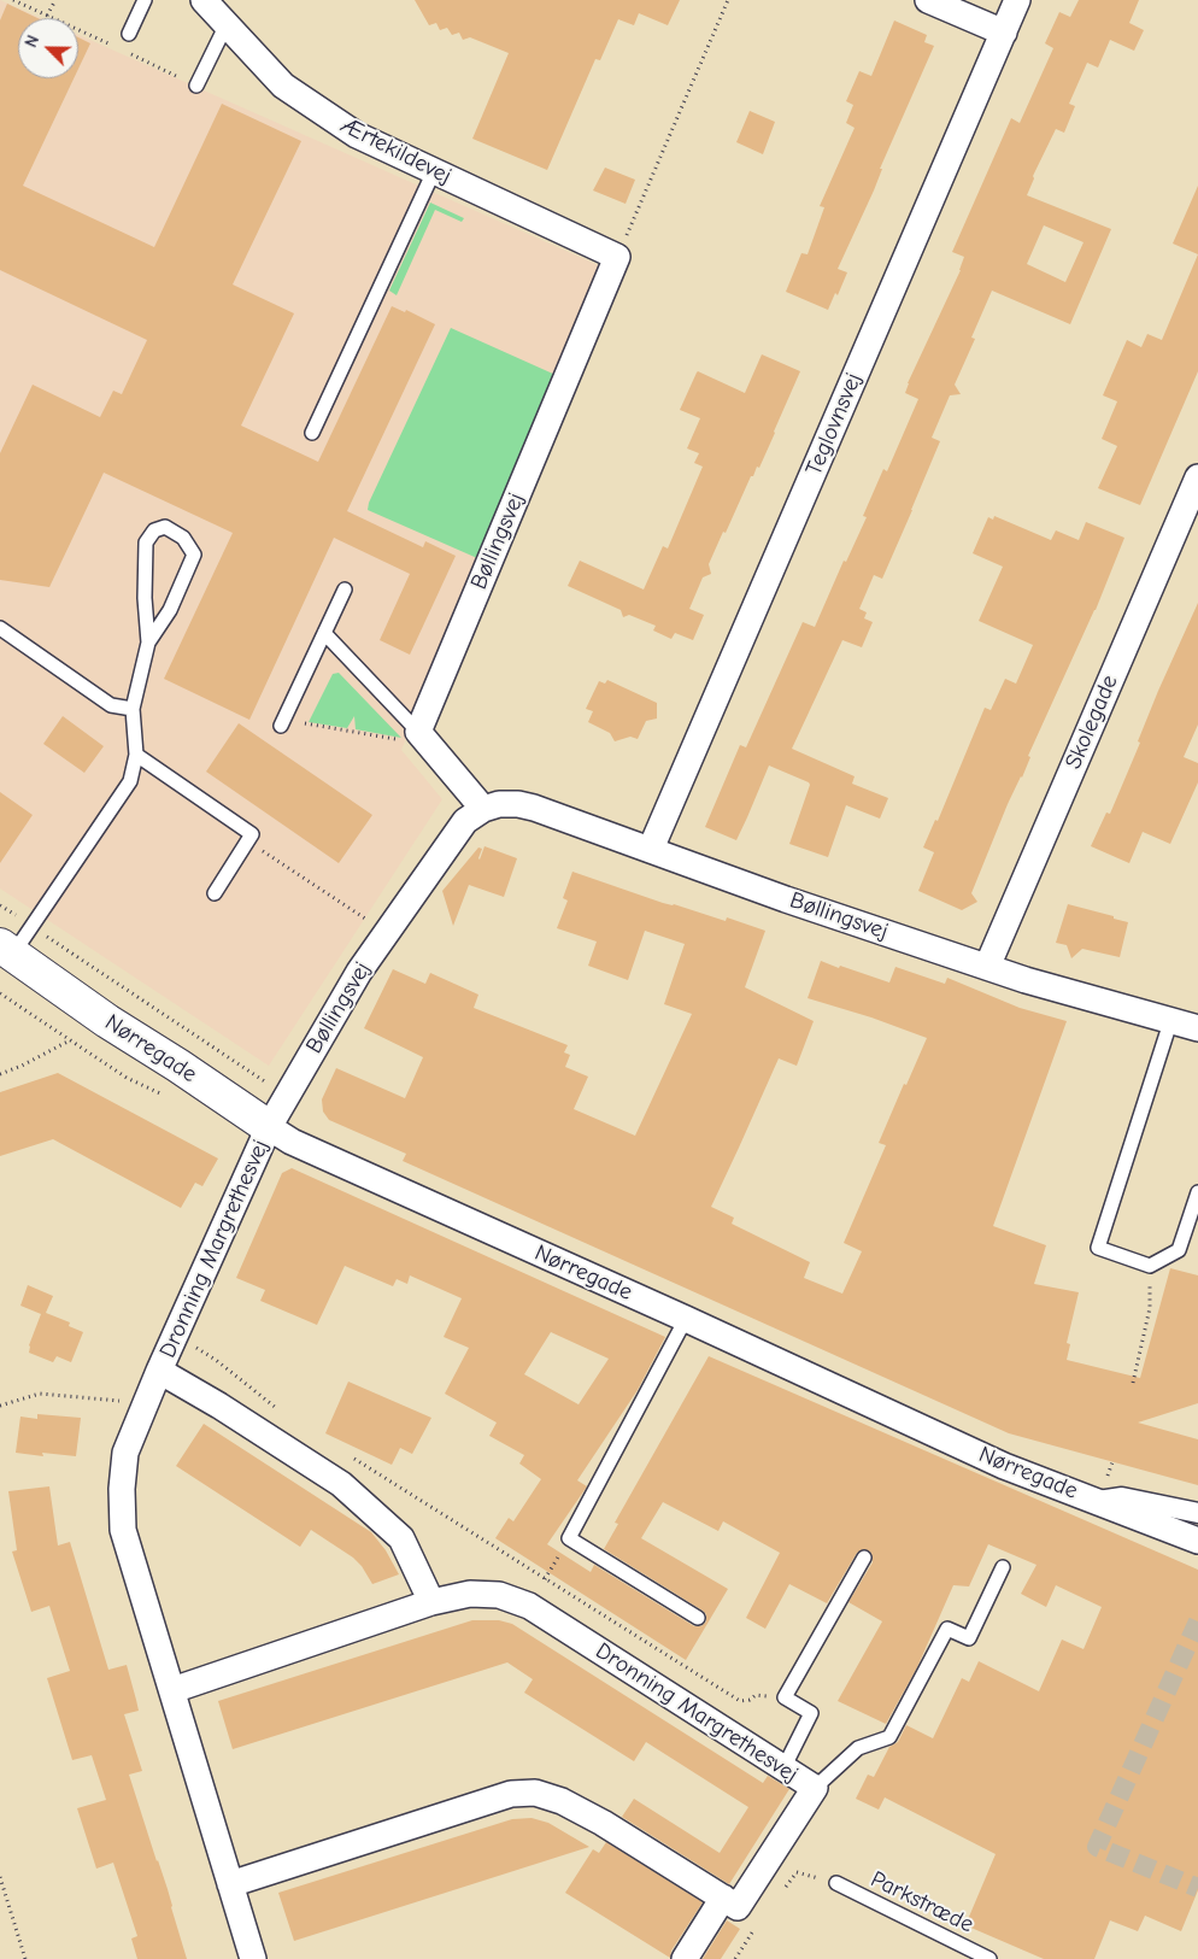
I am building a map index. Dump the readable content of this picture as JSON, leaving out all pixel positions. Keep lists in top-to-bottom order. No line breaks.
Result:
{"streets":{"street":["Ærtekildevej","Teglovnsvej","Bøllingsvej","Skolegade","Nørregade","Dronning Margrethesvej"],"lane":["Parkstræde"]},"crossings":[["Ærtekildevej","Bøllingsvej"],["Teglovnsvej","Bøllingsvej"],["Bøllingsvej","Skolegade"],["Bøllingsvej","Nørregade"],["Bøllingsvej","Dronning Margrethesvej"],["Nørregade","Dronning Margrethesvej"]],"north":"top left"}
